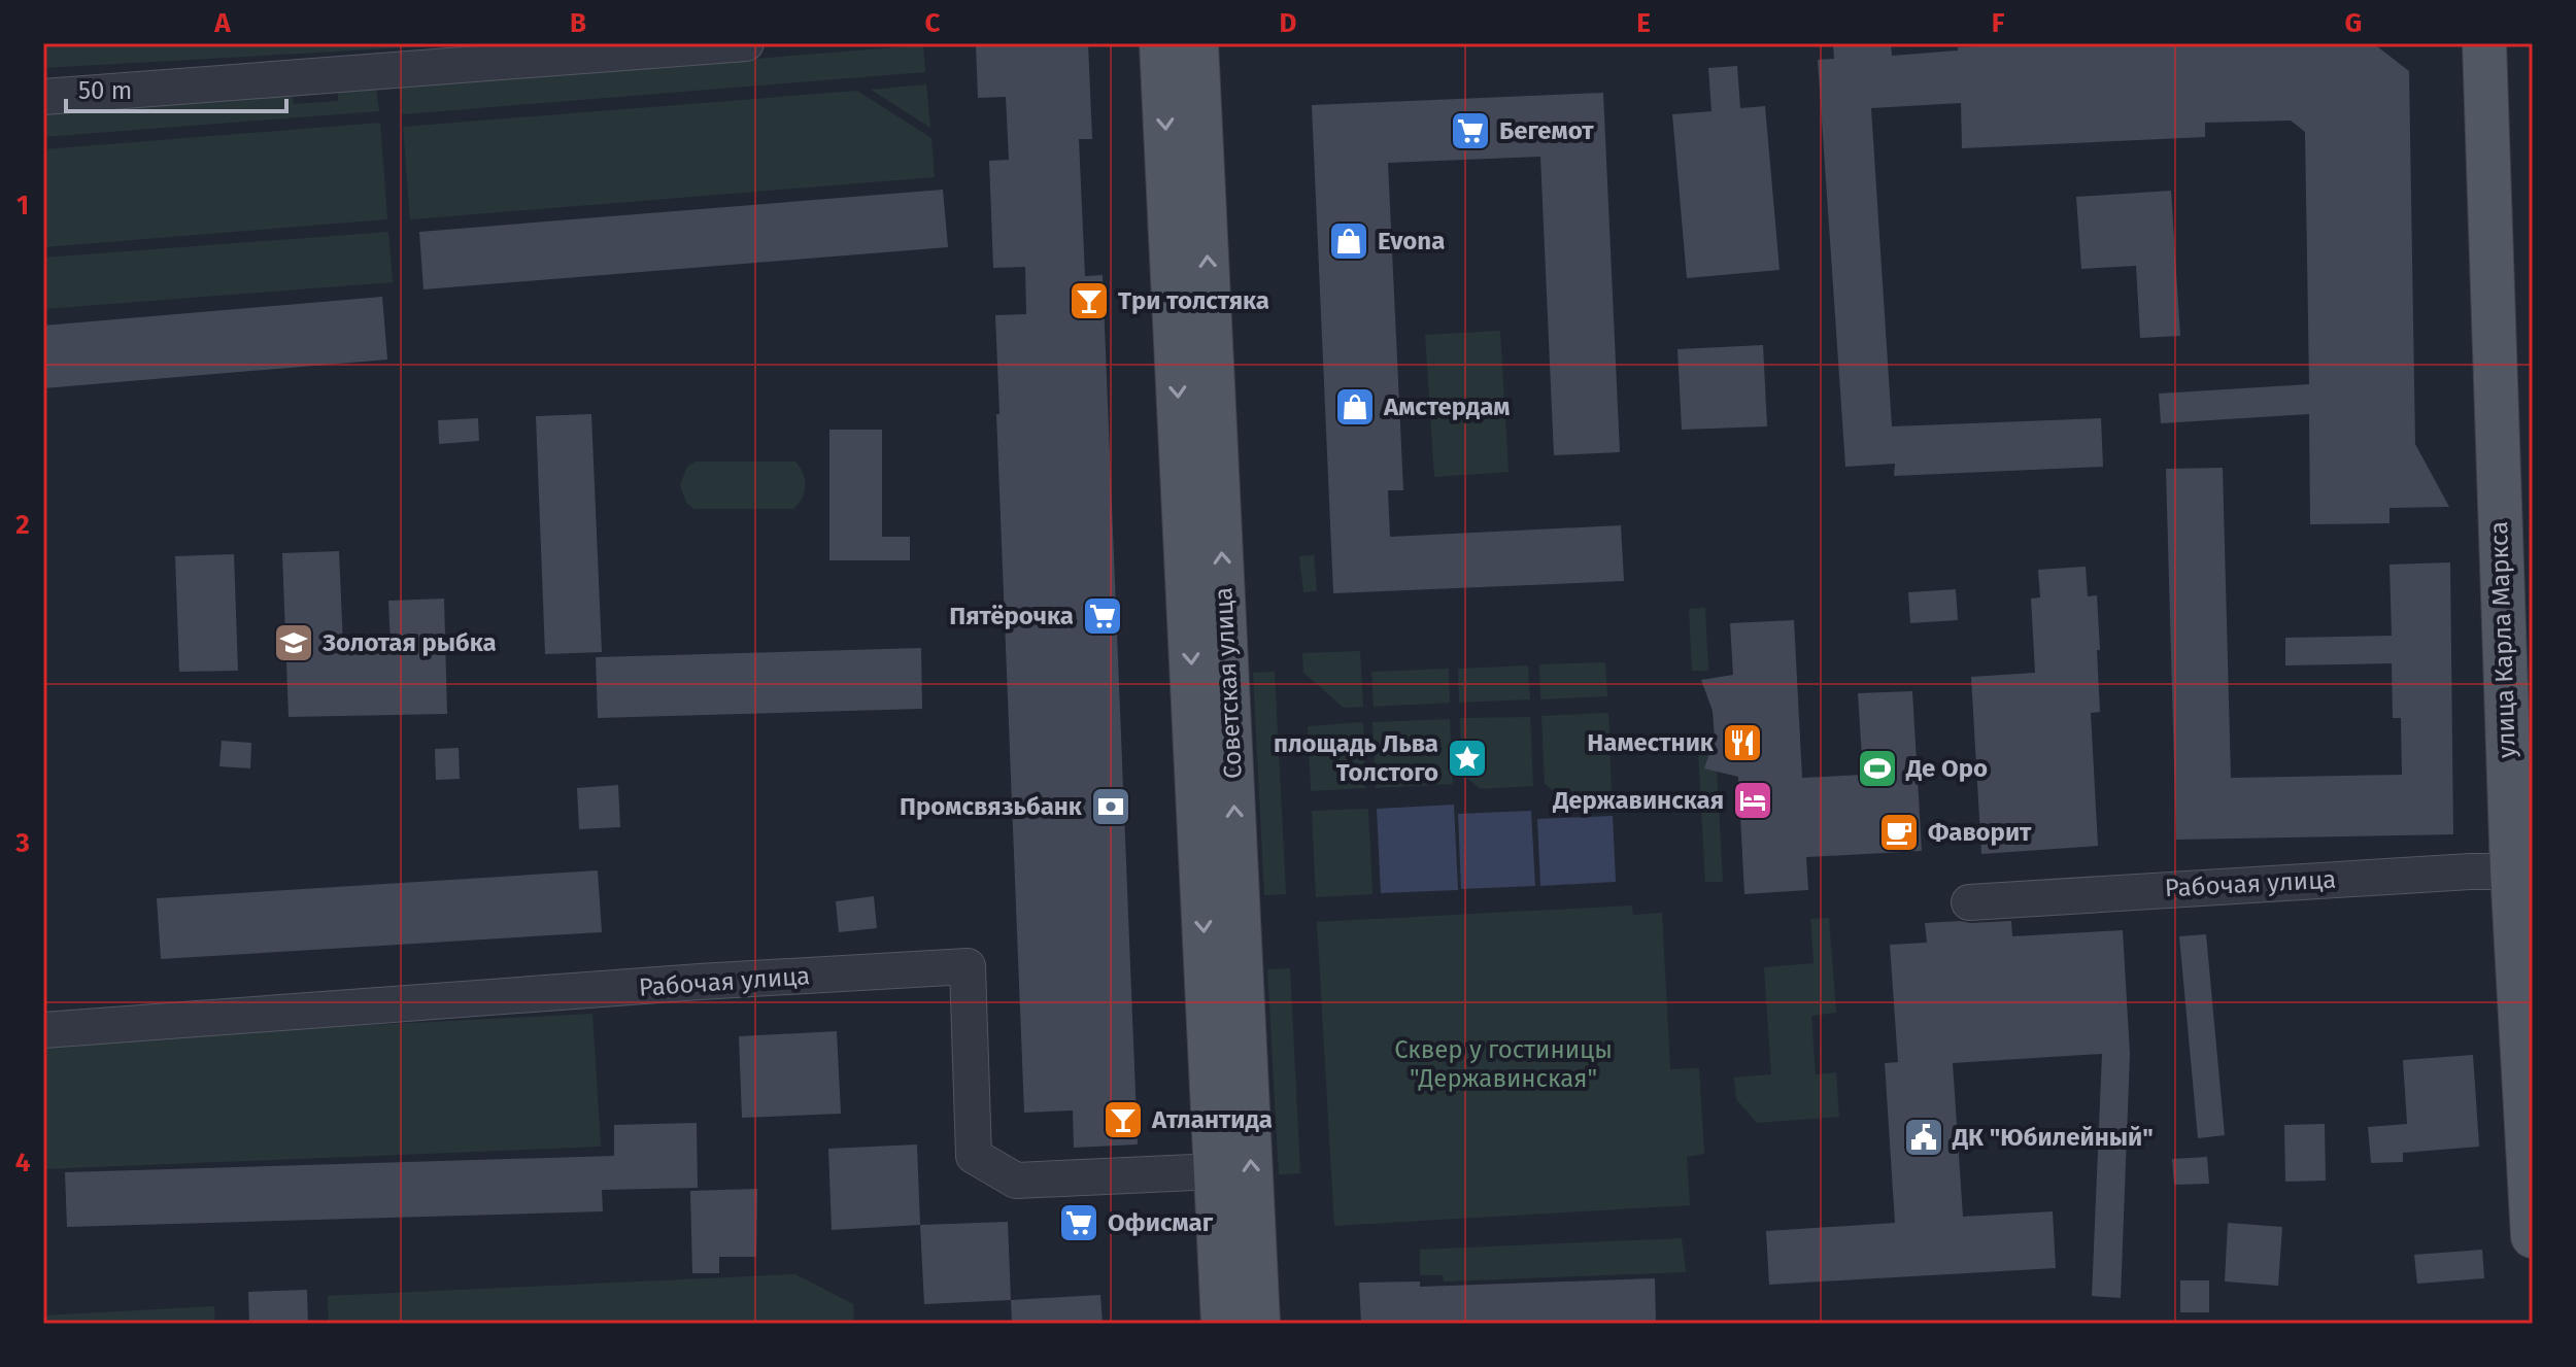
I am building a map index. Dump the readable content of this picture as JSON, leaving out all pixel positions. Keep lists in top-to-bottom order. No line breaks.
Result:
{"streets":{"main road":["улица Карла Маркса","Советская улица"],"street":["Рабочая улица"]},"crossings":[["улица Карла Маркса","Рабочая улица"]],"parks":["Сквер у гостиницы \"Державинская\""],"places":{"supermarket":["Бегемот","Пятёрочка","Офисмаг"],"shop":["Evona","Амстердам"],"bar":["Три толстяка","Атлантида"],"school or university":["Золотая рыбка"],"restaurant":["Наместник"],"place":["площадь Льва Толстого"],"sports":["Де Оро"],"hotel":["Державинская"],"bank":["Промсвязьбанк"],"cafe":["Фаворит"],"public building":["ДК \"Юбилейный\""]},"scale_bar":"50 m","grid":{"columns":["A","B","C","D","E","F","G"],"rows":["1","2","3","4"]}}
